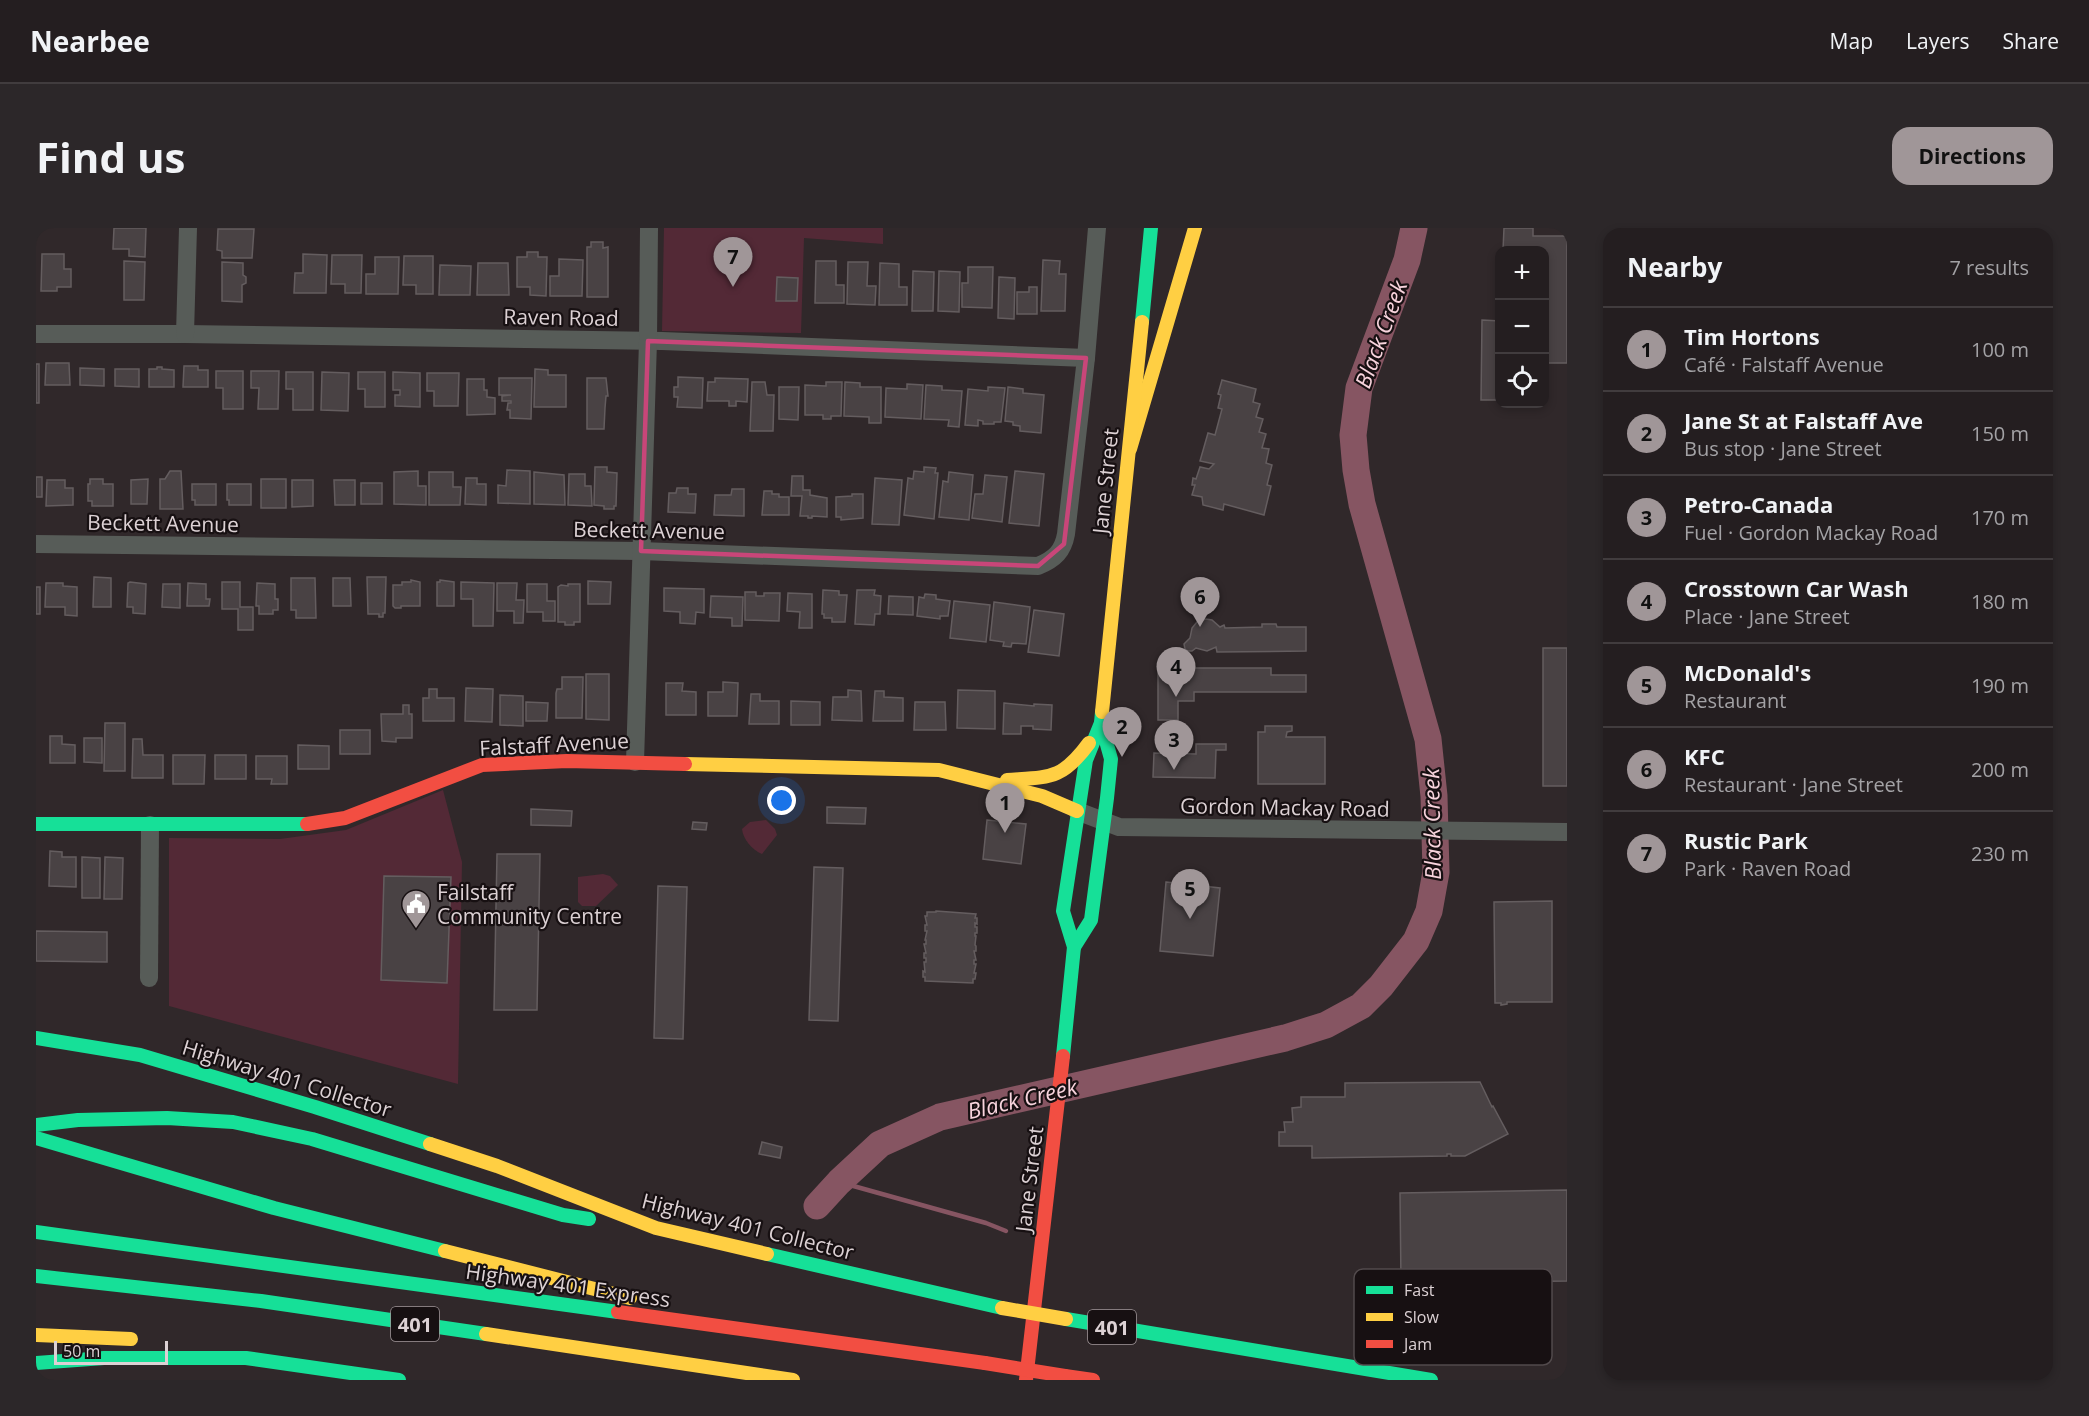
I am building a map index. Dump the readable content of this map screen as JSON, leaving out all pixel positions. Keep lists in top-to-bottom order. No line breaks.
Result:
{"streets":{"main road":["Jane Street","Falstaff Avenue","Highway 401 Collector","Highway 401 Express","401"],"street":["Raven Road","Beckett Avenue","Gordon Mackay Road"]},"crossings":[["Raven Road","Beckett Avenue"],["Jane Street","Falstaff Avenue"],["Jane Street","Gordon Mackay Road"],["Falstaff Avenue","Gordon Mackay Road"]],"water":["Black Creek"],"places":{"public building":["Failstaff Community Centre"]},"legend":["Fast","Slow","Jam"],"scale_bar":"50 m","page":{"header":"Nearbee","nav":["Map","Layers","Share"],"buttons":"Directions","title":"Find us","heading":["Nearby","7 results"],"pins":["7","6","4","2","3","1","5"],"map_buttons":["+","−"],"list":[{"mark":"1","name":"Tim Hortons","note":"Café · Falstaff Avenue","value":"100 m"},{"mark":"2","name":"Jane St at Falstaff Ave","note":"Bus stop · Jane Street","value":"150 m"},{"mark":"3","name":"Petro-Canada","note":"Fuel · Gordon Mackay Road","value":"170 m"},{"mark":"4","name":"Crosstown Car Wash","note":"Place · Jane Street","value":"180 m"},{"mark":"5","name":"McDonald's","note":"Restaurant","value":"190 m"},{"mark":"6","name":"KFC","note":"Restaurant · Jane Street","value":"200 m"},{"mark":"7","name":"Rustic Park","note":"Park · Raven Road","value":"230 m"}],"scale":"50 m"}}
